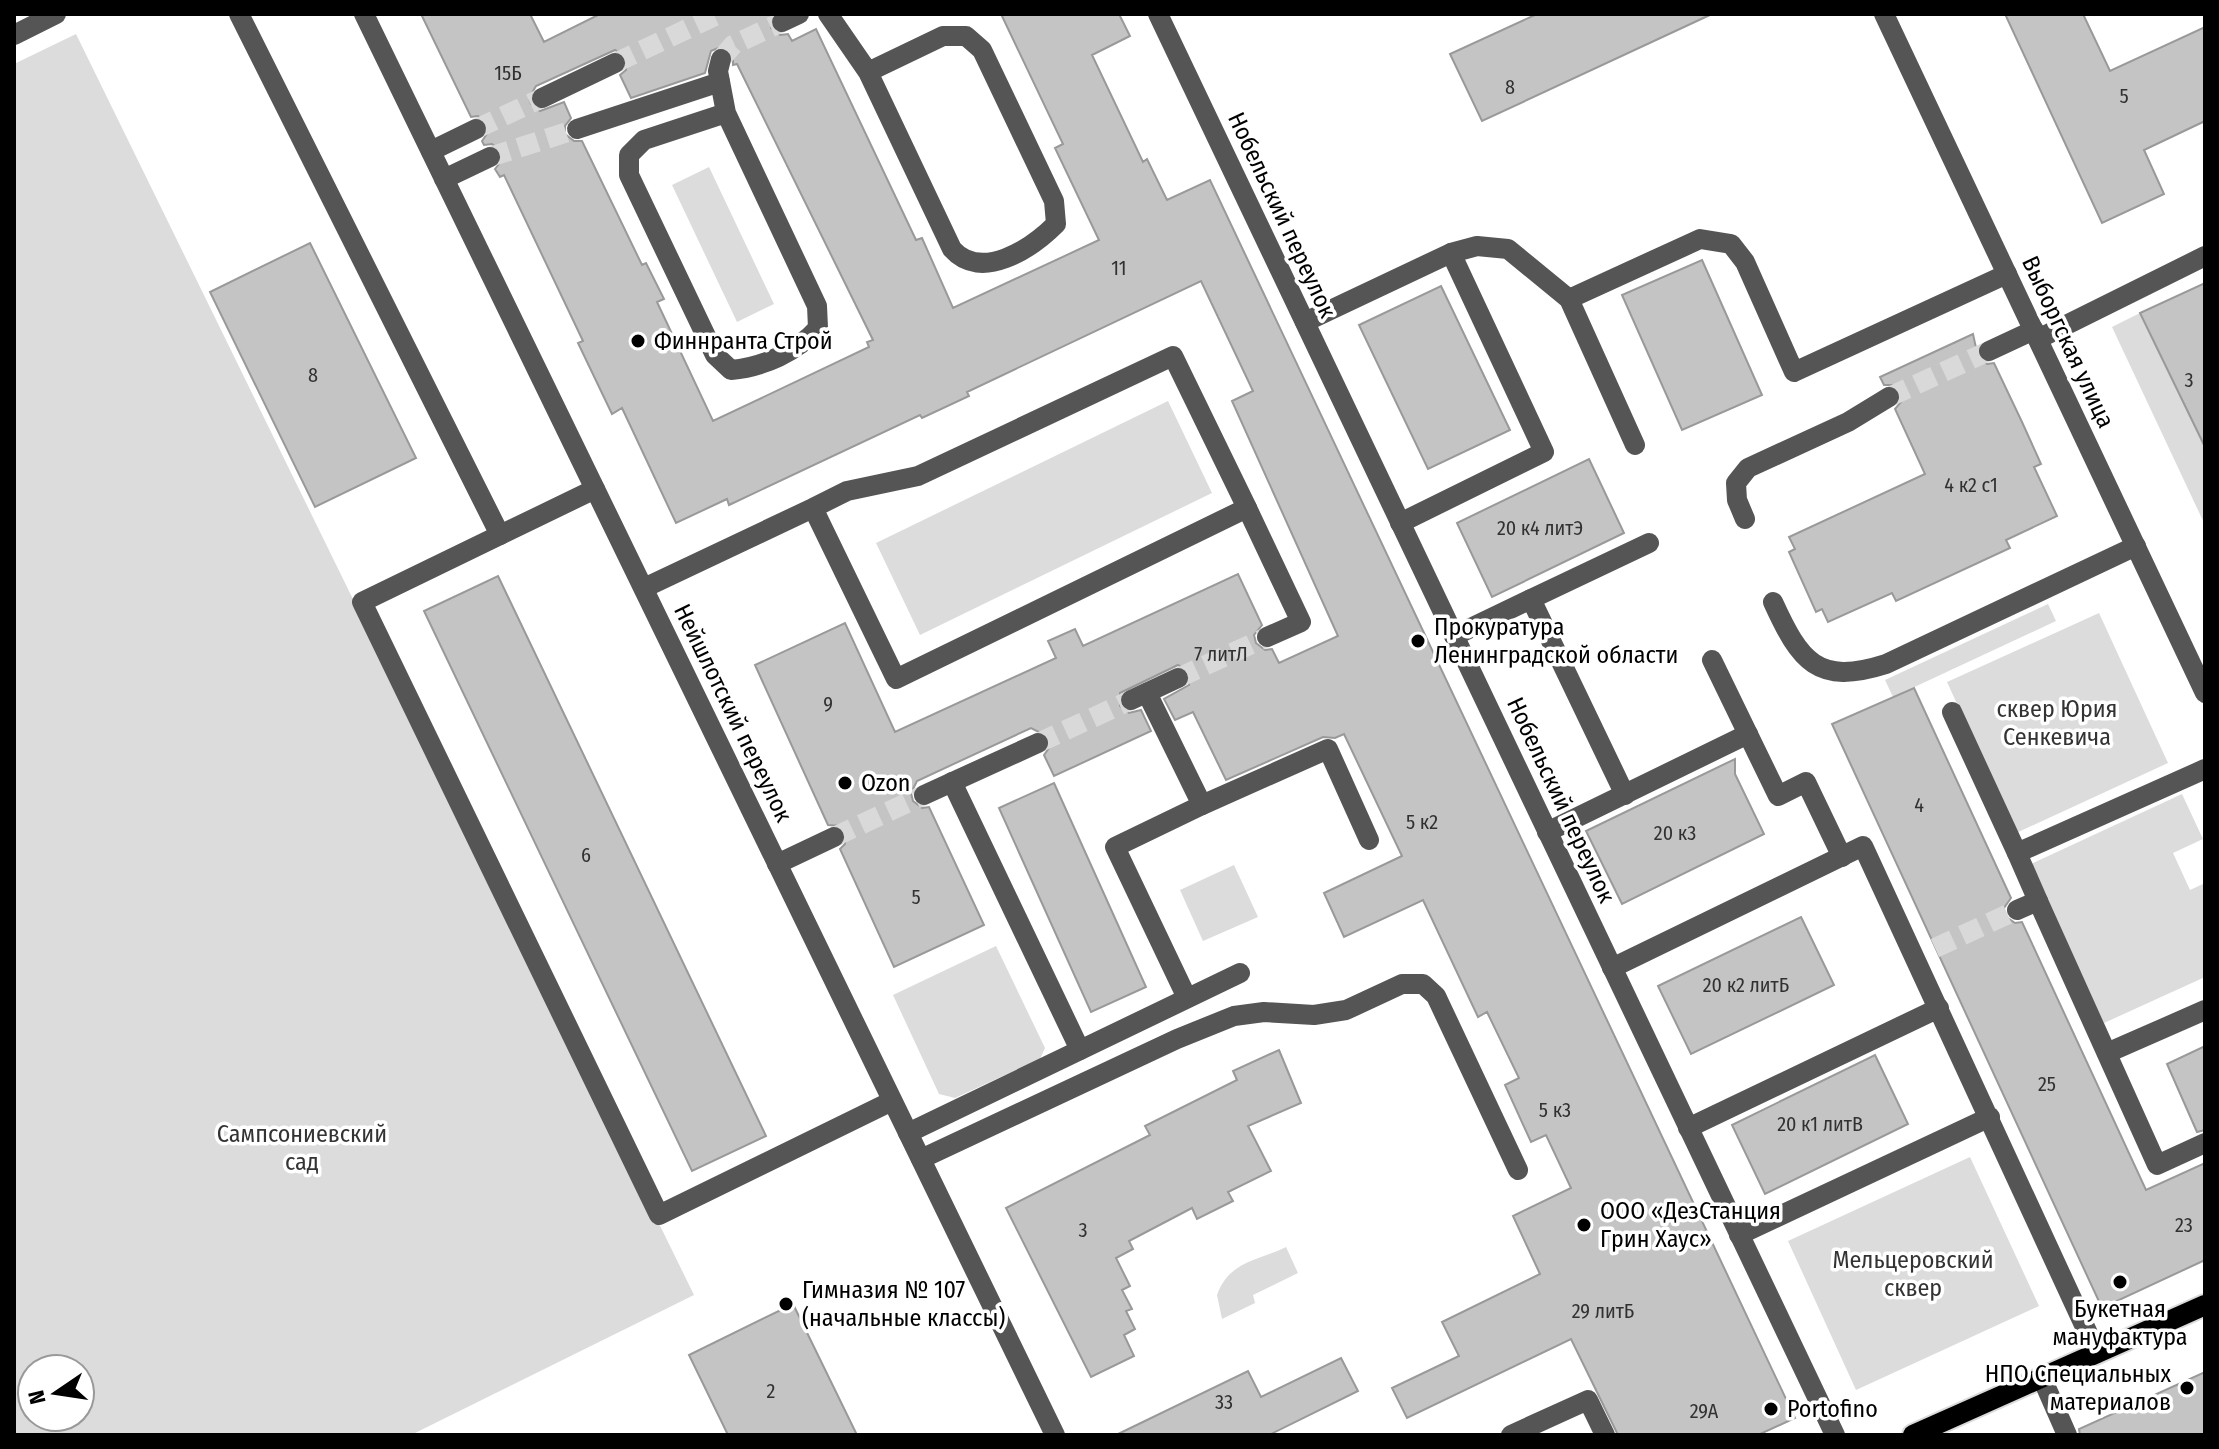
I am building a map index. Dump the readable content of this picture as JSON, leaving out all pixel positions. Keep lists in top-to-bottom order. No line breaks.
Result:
{"streets":{"street":["Нобельский переулок","Выборгская улица","Нейшлотский переулок"]},"parks":["сквер Юрия Сенкевича","Сампсониевский сад","Мельцеровский сквер"],"places":["Финнранта Строй","Прокуратура Ленинградской области","Ozon","ООО «ДезСтанция Грин Хаус»","Букетная мануфактура","Гимназия № 107 (начальные классы)","НПО Специальных материалов","Portofino"],"house_numbers":["15Б","8","5","11","8","3","4 к2 с1","20 к4 литЭ","7 литЛ","9","4","5 к2","20 к3","6","5","20 к2 литБ","25","5 к3","20 к1 литВ","23","3","29 литБ","2","33","29А"],"north":"left"}
